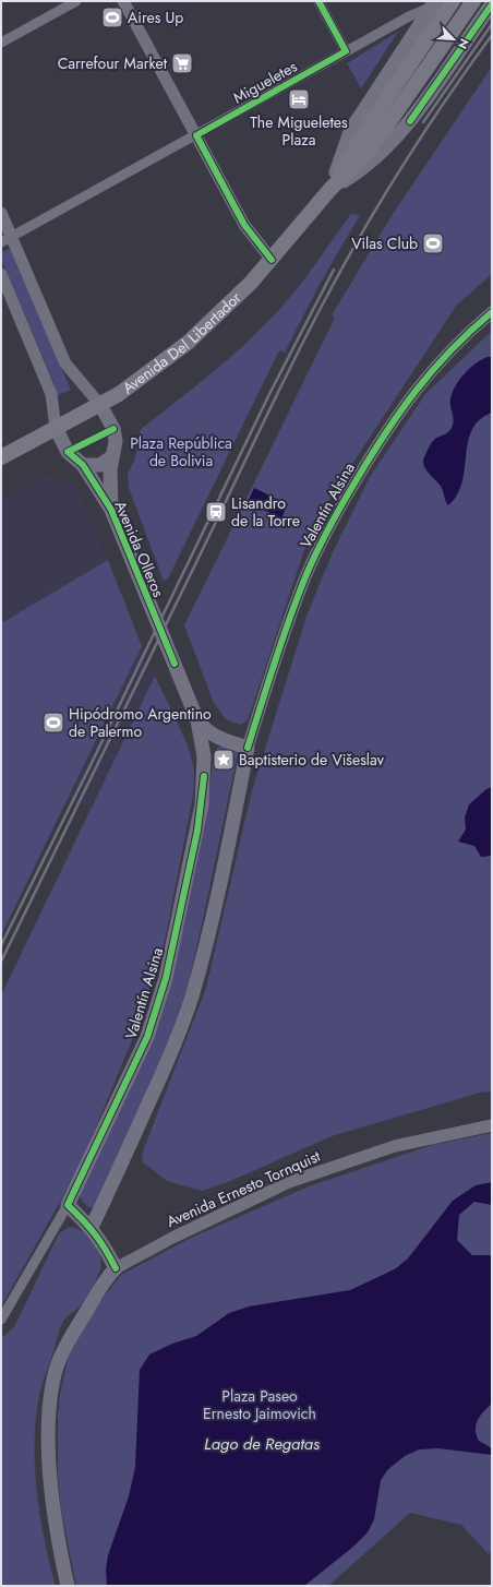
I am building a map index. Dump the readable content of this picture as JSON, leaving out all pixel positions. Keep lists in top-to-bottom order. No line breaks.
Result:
{"streets":{"main road":["Avenida Del Libertador","Valentín Alsina","Avenida Olleros"],"street":["Migueletes","Avenida Ernesto Tornquist"]},"crossings":[["Migueletes","Avenida Del Libertador"],["Migueletes","Avenida Olleros"],["Avenida Del Libertador","Avenida Olleros"],["Valentín Alsina","Avenida Olleros"]],"water":["Lago de Regatas"],"parks":["Plaza República de Bolivia","Plaza Paseo Ernesto Jaimovich"],"places":{"sports":["Aires Up","Vilas Club","Hipódromo Argentino de Palermo"],"supermarket":["Carrefour Market"],"hotel":["The Migueletes Plaza"],"station":["Lisandro de la Torre"],"place":["Baptisterio de Višeslav"]},"north":"bottom right"}
